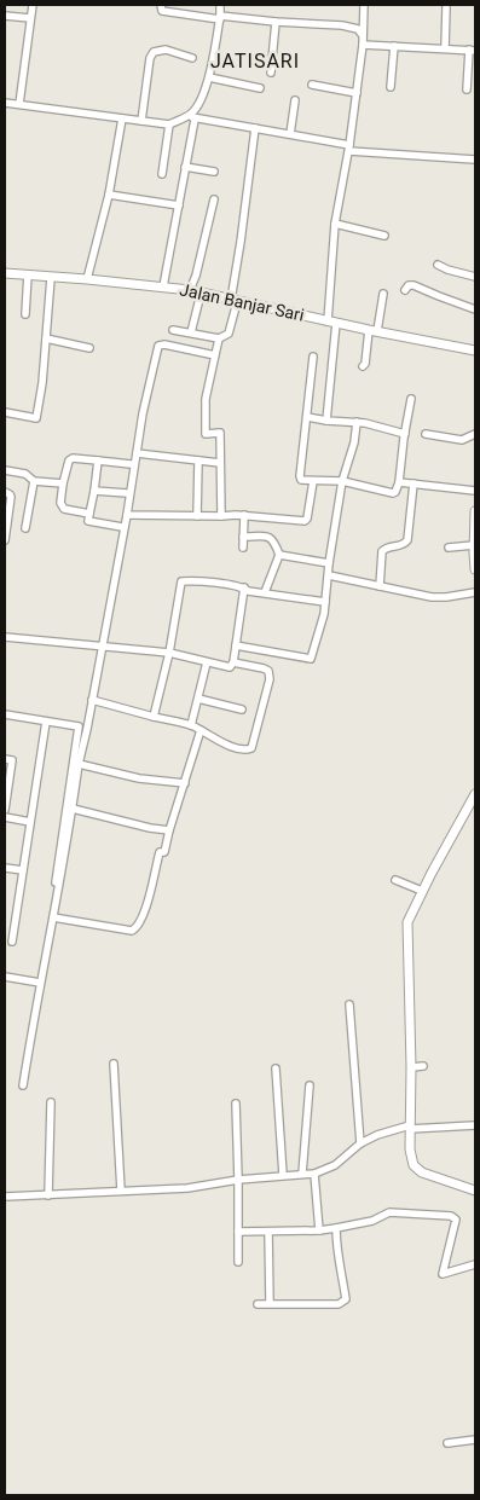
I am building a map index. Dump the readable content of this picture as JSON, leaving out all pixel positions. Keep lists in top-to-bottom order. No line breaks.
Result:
{"streets":{"street":["Jalan Banjar Sari"]},"districts":["JATISARI"]}
